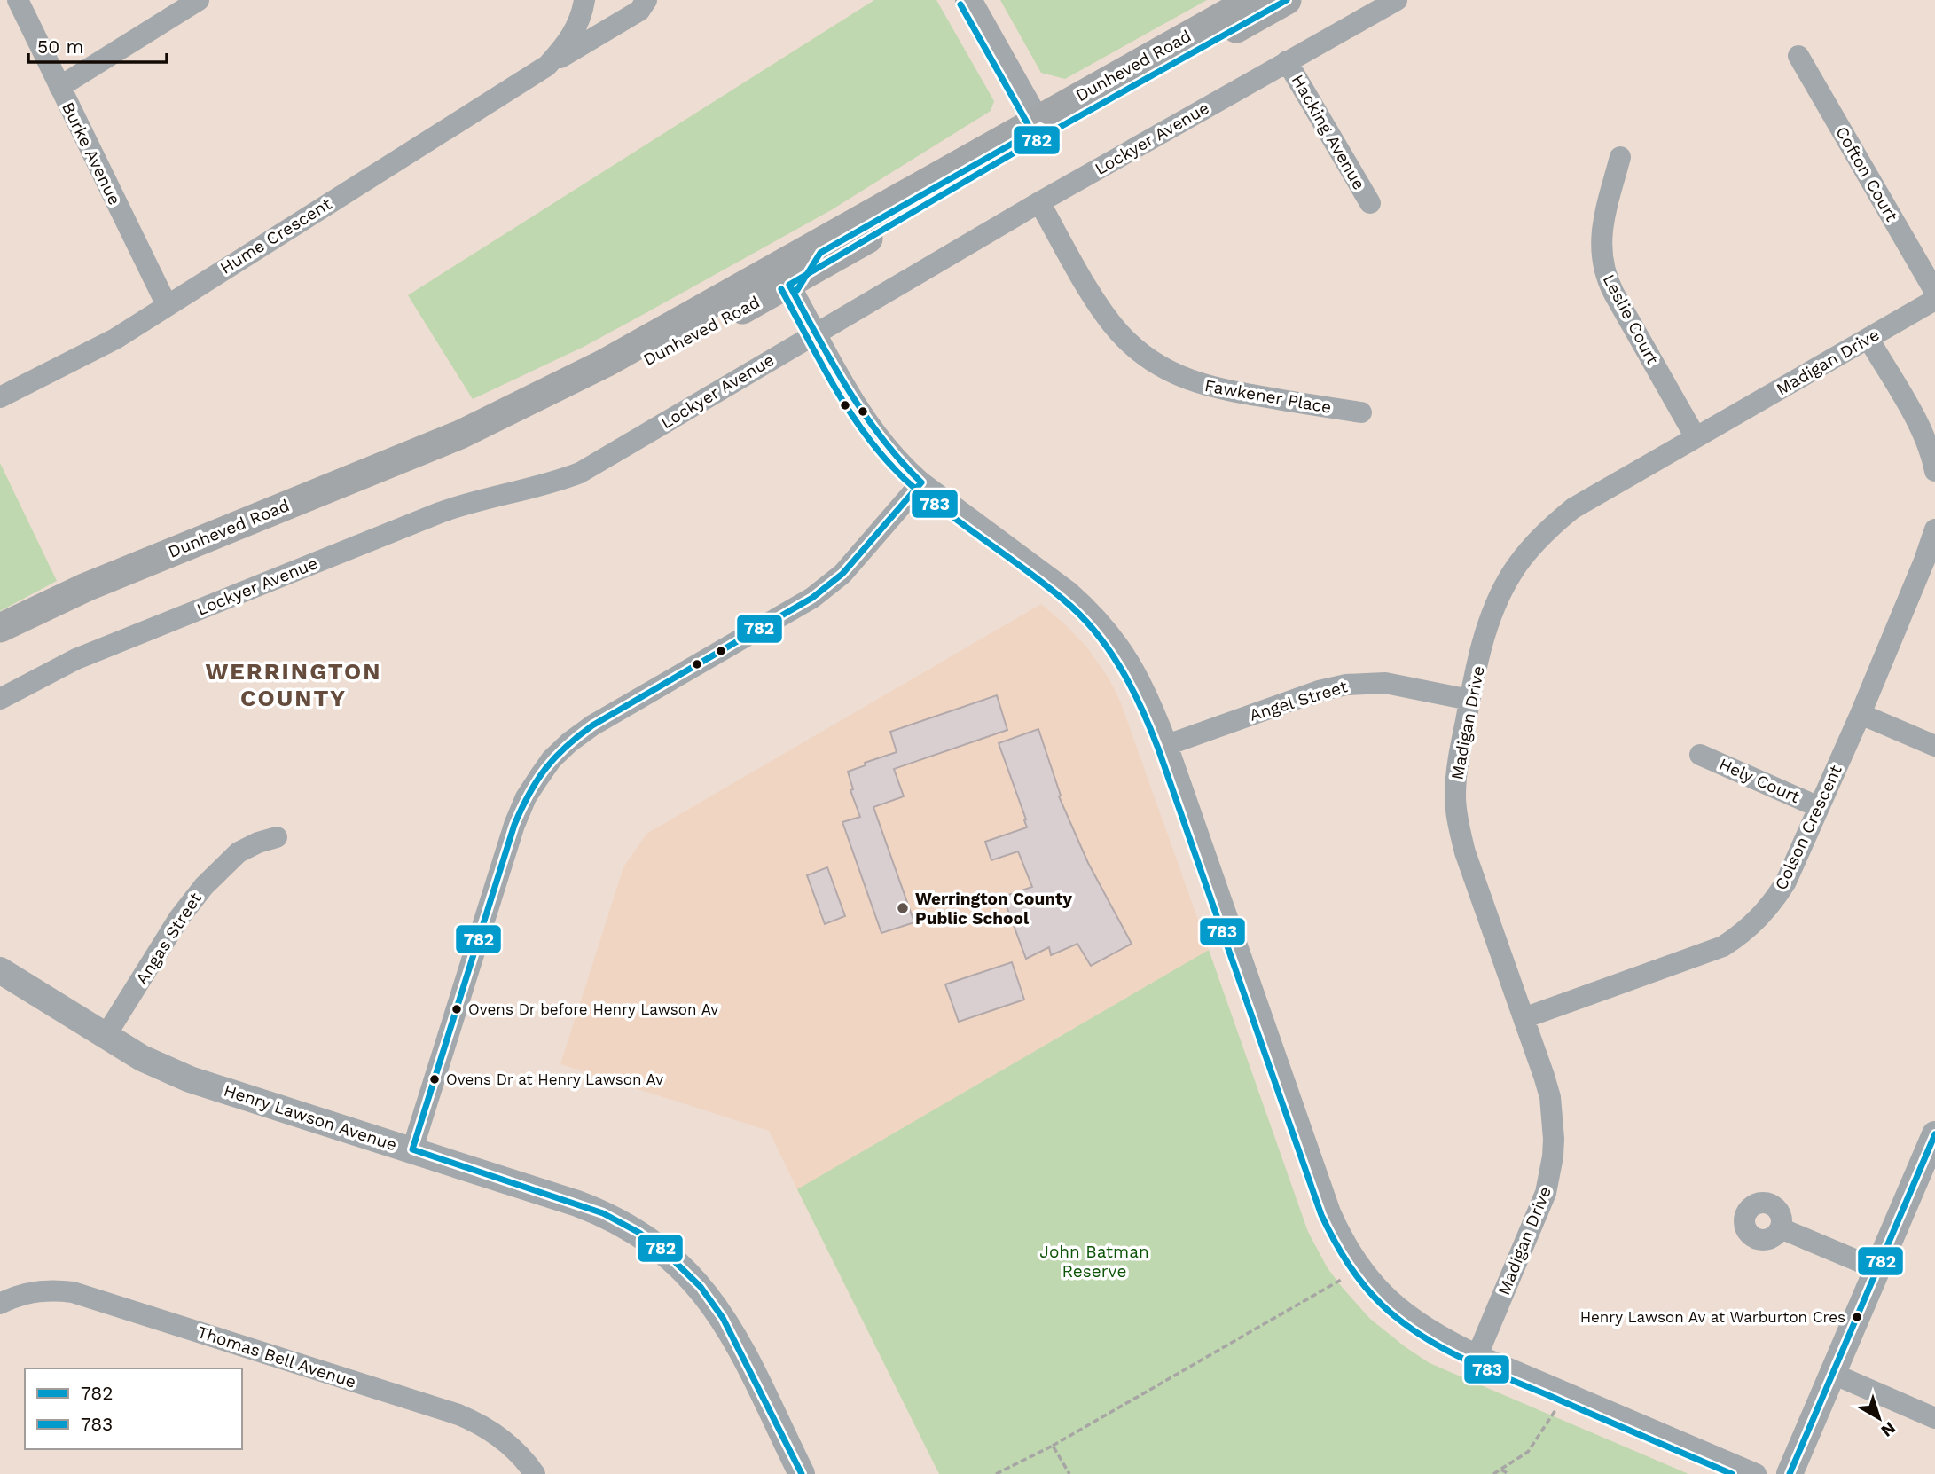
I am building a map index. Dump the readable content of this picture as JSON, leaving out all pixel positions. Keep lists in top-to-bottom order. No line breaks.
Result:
{"streets":{"main road":["Dunheved Road"],"street":["Hacking Avenue","Lockyer Avenue","Burke Avenue","Cofton Court","Hume Crescent","Leslie Court","Madigan Drive","Fawkener Place","Angel Street","Hely Court","Colson Crescent","Angas Street","Henry Lawson Avenue","Thomas Bell Avenue"]},"crossings":[["Hacking Avenue","Lockyer Avenue"],["Lockyer Avenue","Fawkener Place"],["Burke Avenue","Hume Crescent"],["Leslie Court","Madigan Drive"],["Madigan Drive","Angel Street"],["Madigan Drive","Colson Crescent"],["Hely Court","Colson Crescent"],["Angas Street","Henry Lawson Avenue"]],"districts":["WERRINGTON COUNTY"],"parks":["John Batman Reserve"],"places":["Werrington County Public School","Ovens Dr before Henry Lawson Av","Ovens Dr at Henry Lawson Av","Henry Lawson Av at Warburton Cres"],"lines":["transit line 782","transit line 783"],"legend":["782","783"],"scale_bar":"50 m","north":"bottom right"}
